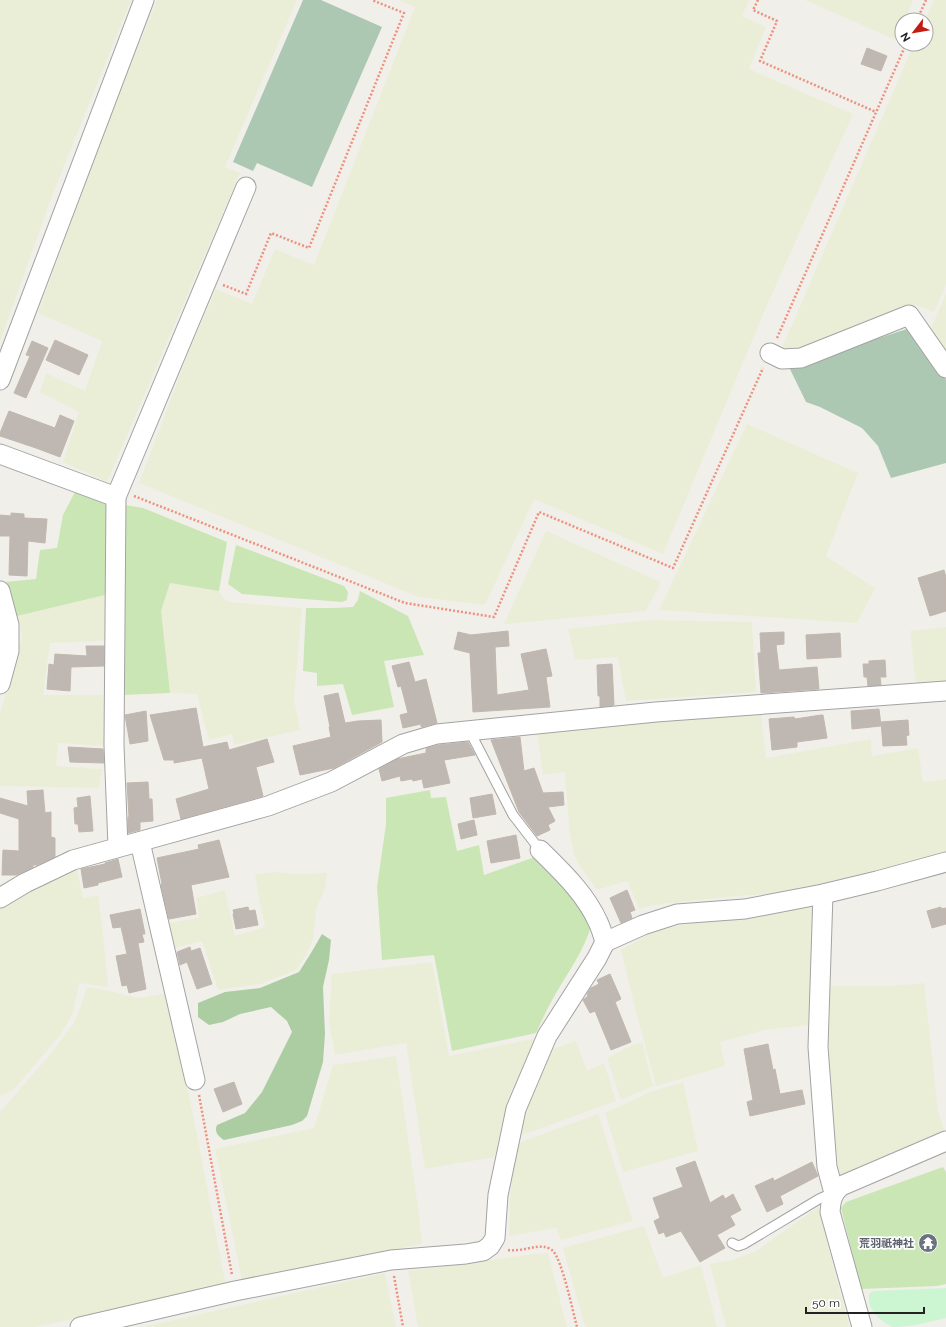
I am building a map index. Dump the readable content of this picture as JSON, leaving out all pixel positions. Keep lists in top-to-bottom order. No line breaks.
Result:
{"places":{"temple":["荒羽祇神社"]},"scale_bar":"50 m","north":"bottom left"}
